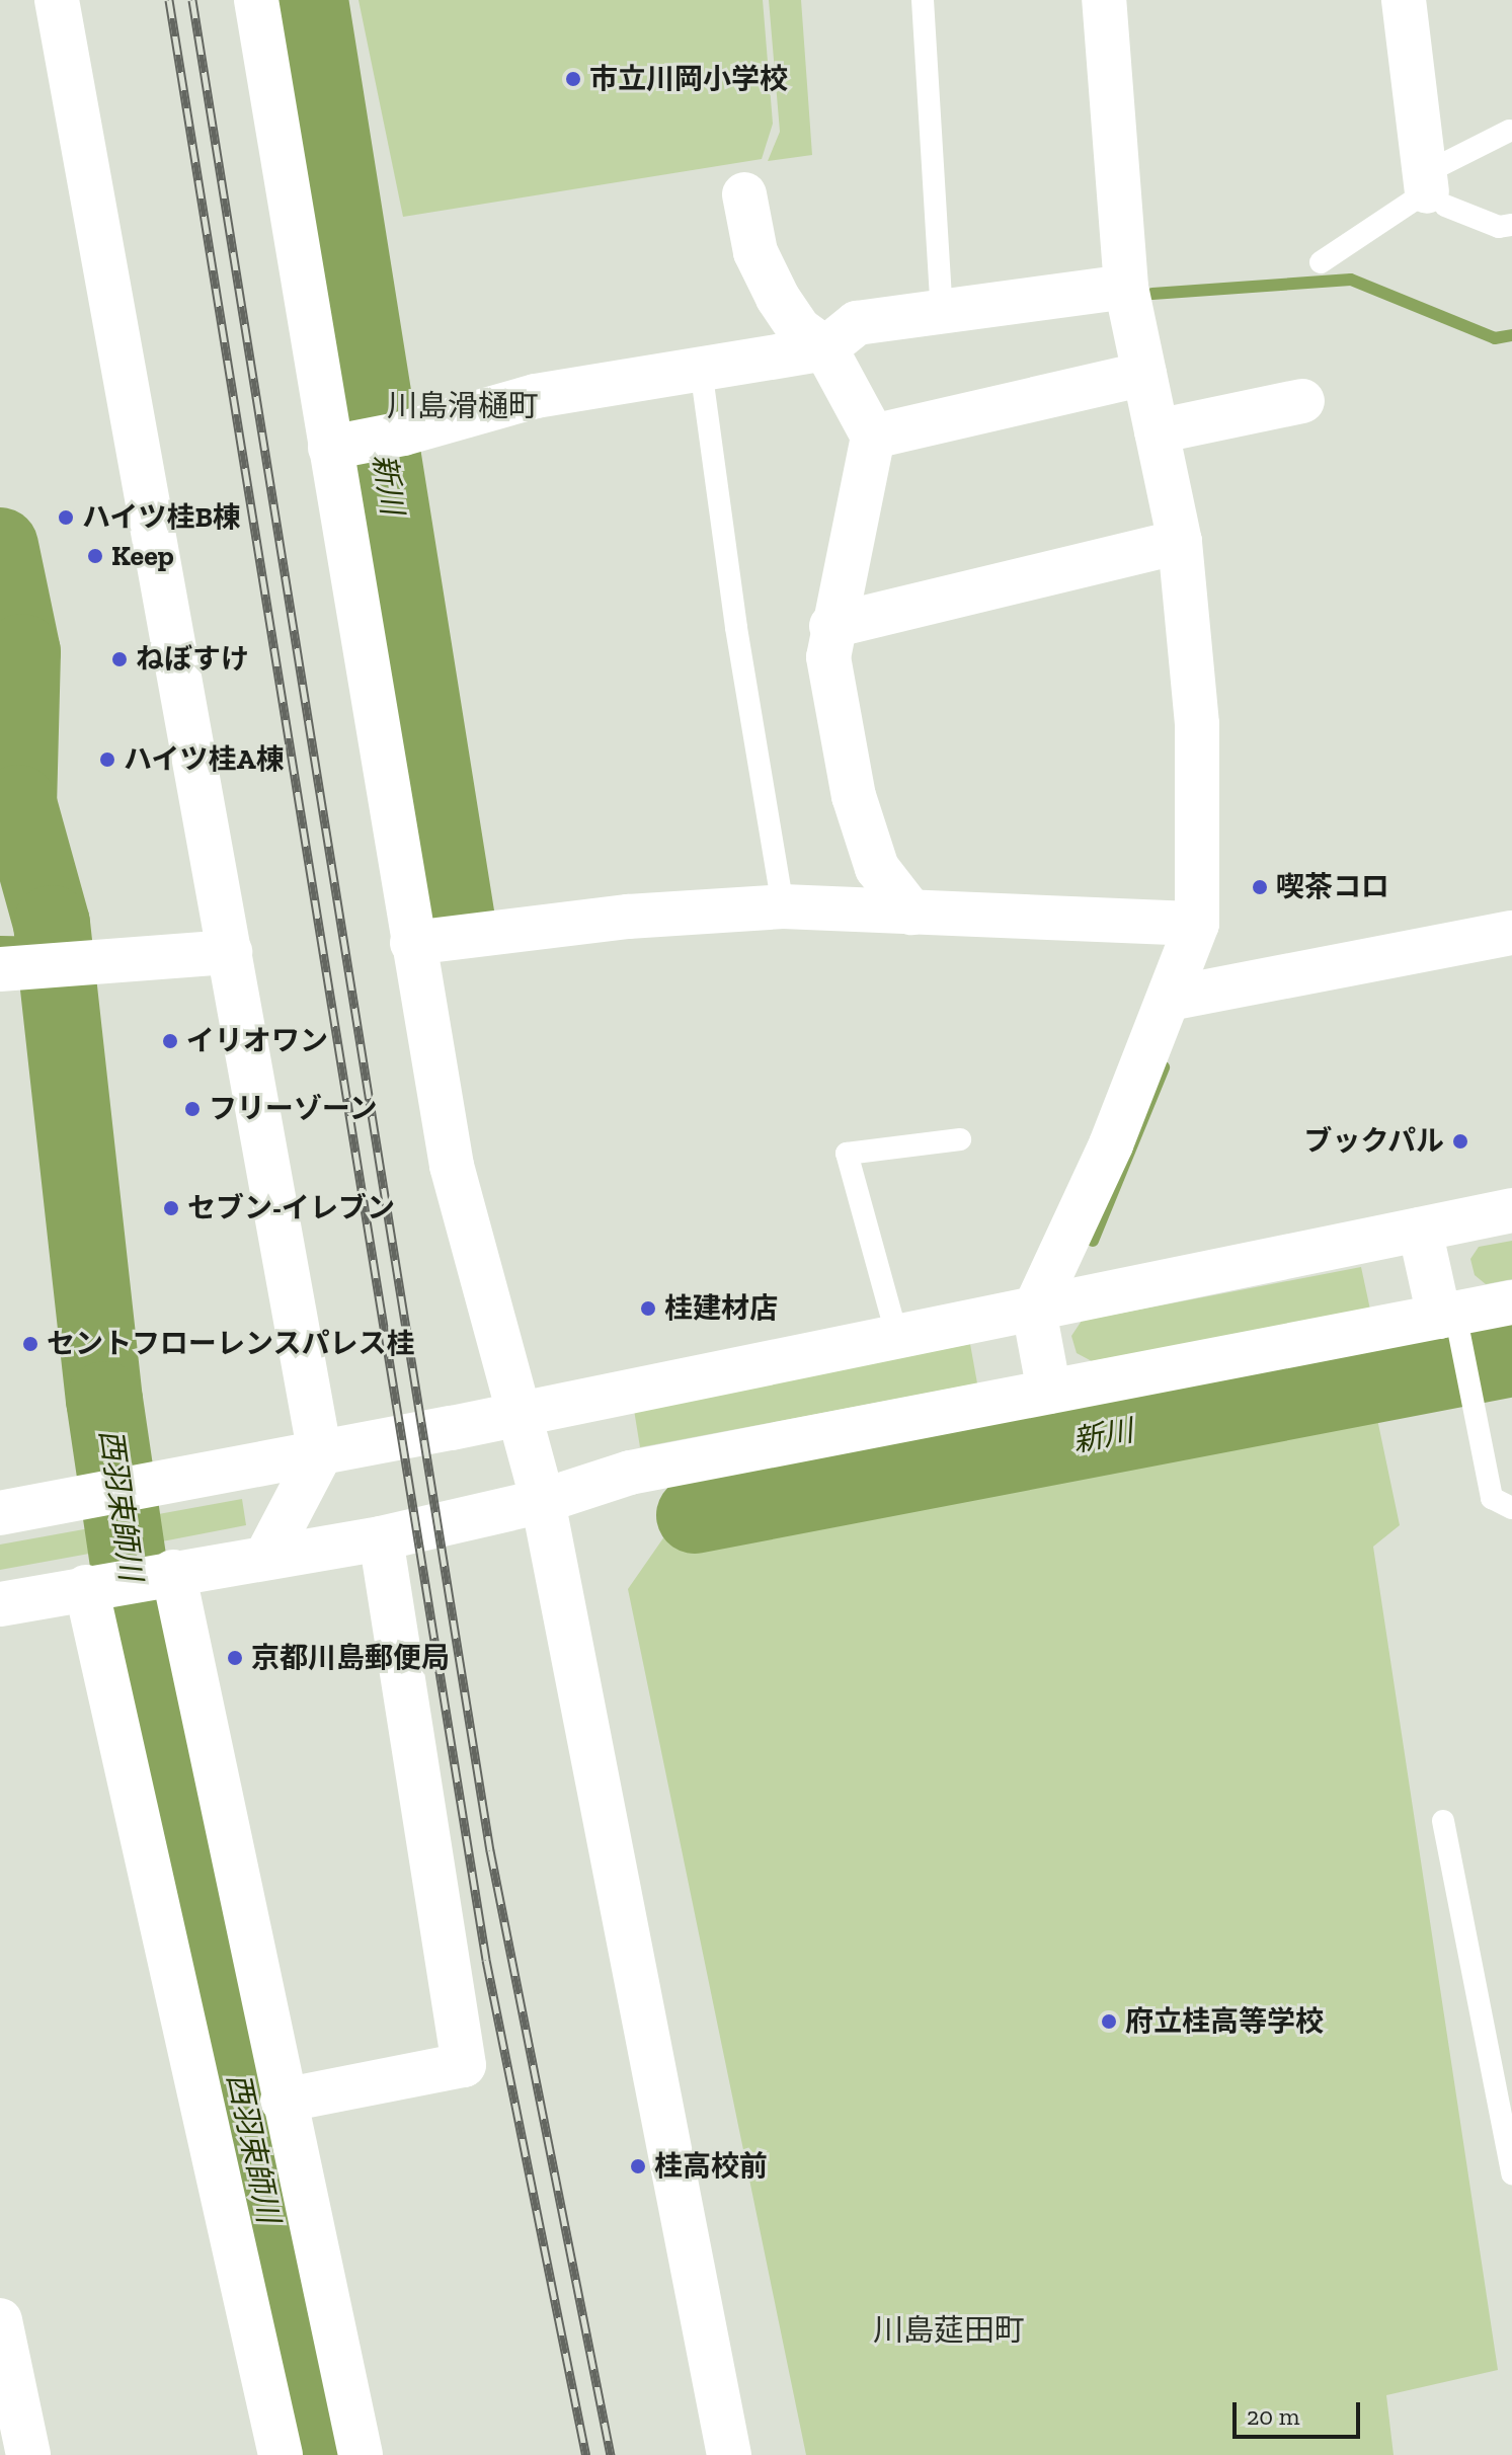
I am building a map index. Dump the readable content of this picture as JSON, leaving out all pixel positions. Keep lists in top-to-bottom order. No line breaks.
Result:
{"districts":["川島滑樋町","川島莚田町"],"water":["新川","西羽束師川"],"places":["市立川岡小学校","ハイツ桂B棟","Keep","ねぼすけ","ハイツ桂A棟","喫茶コロ","イリオワン","フリーゾーン","ブックパル","セブン-イレブン","桂建材店","セントフローレンスパレス桂","京都川島郵便局","府立桂高等学校","桂高校前"],"scale_bar":"20 m"}
